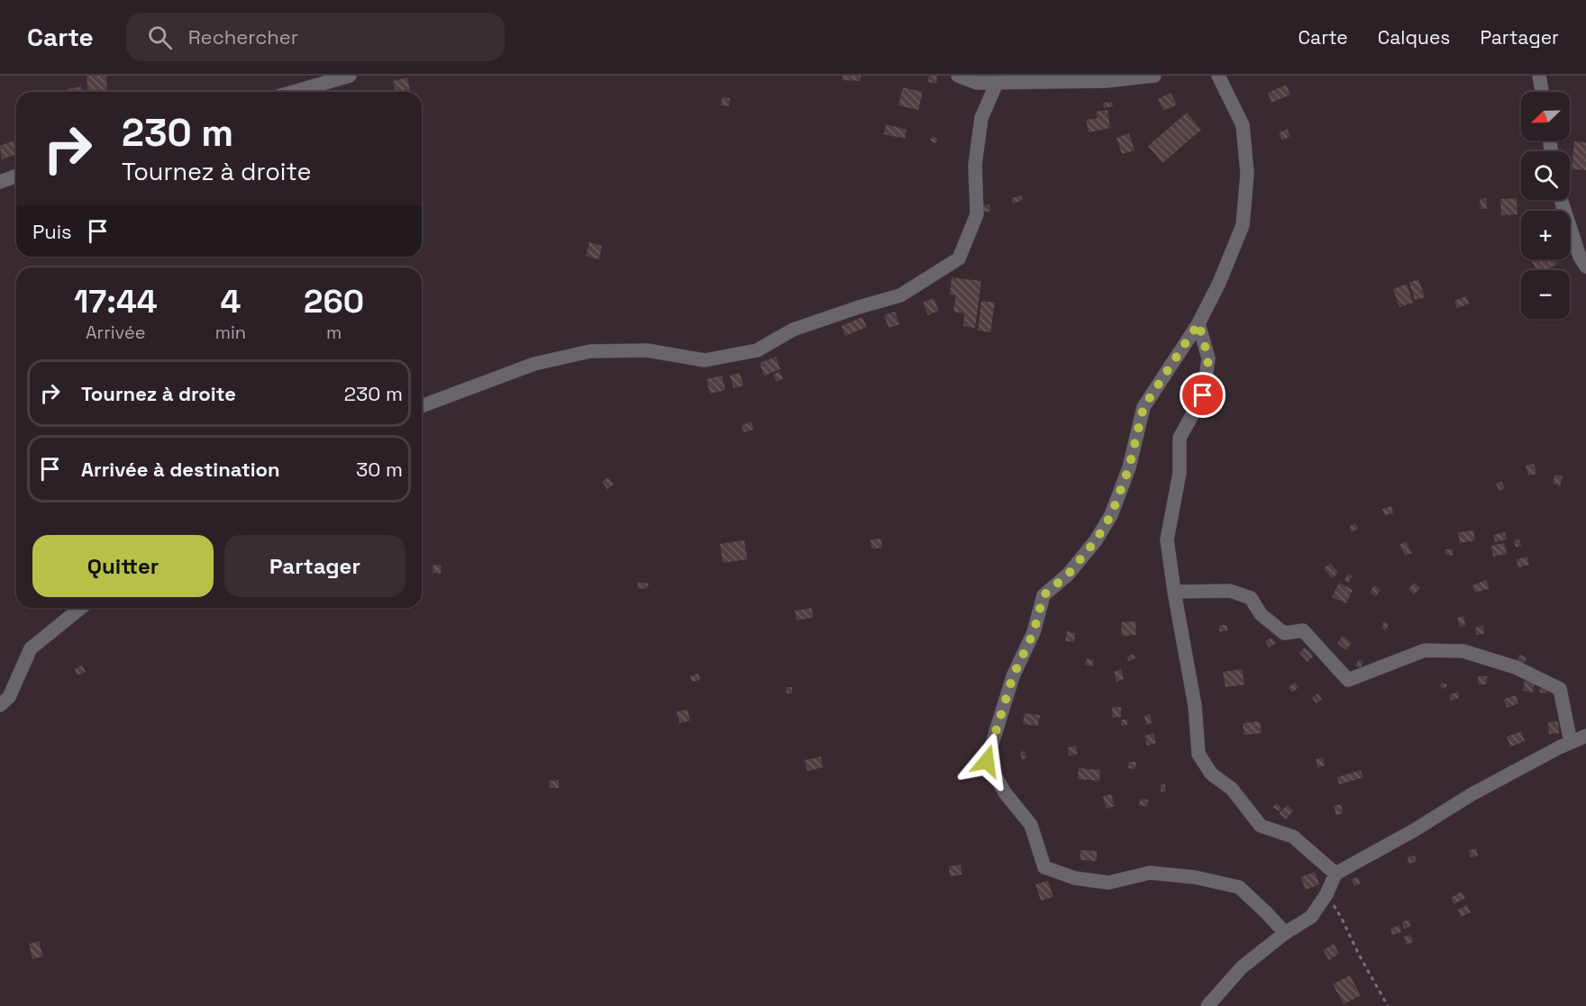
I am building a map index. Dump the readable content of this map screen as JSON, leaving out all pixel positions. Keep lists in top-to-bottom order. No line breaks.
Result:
{"north":"bottom left","page":{"header":"Carte","search":"Rechercher","nav":["Carte","Calques","Partager"],"map_buttons":["+","−"],"turn":["230 m","Tournez à droite"],"then":"Puis","eta":["17:44","Arrivée","4","min","260","m"],"list":[{"name":"Tournez à droite","value":"230 m"},{"name":"Arrivée à destination","value":"30 m"}],"buttons":["Quitter","Partager"]}}
